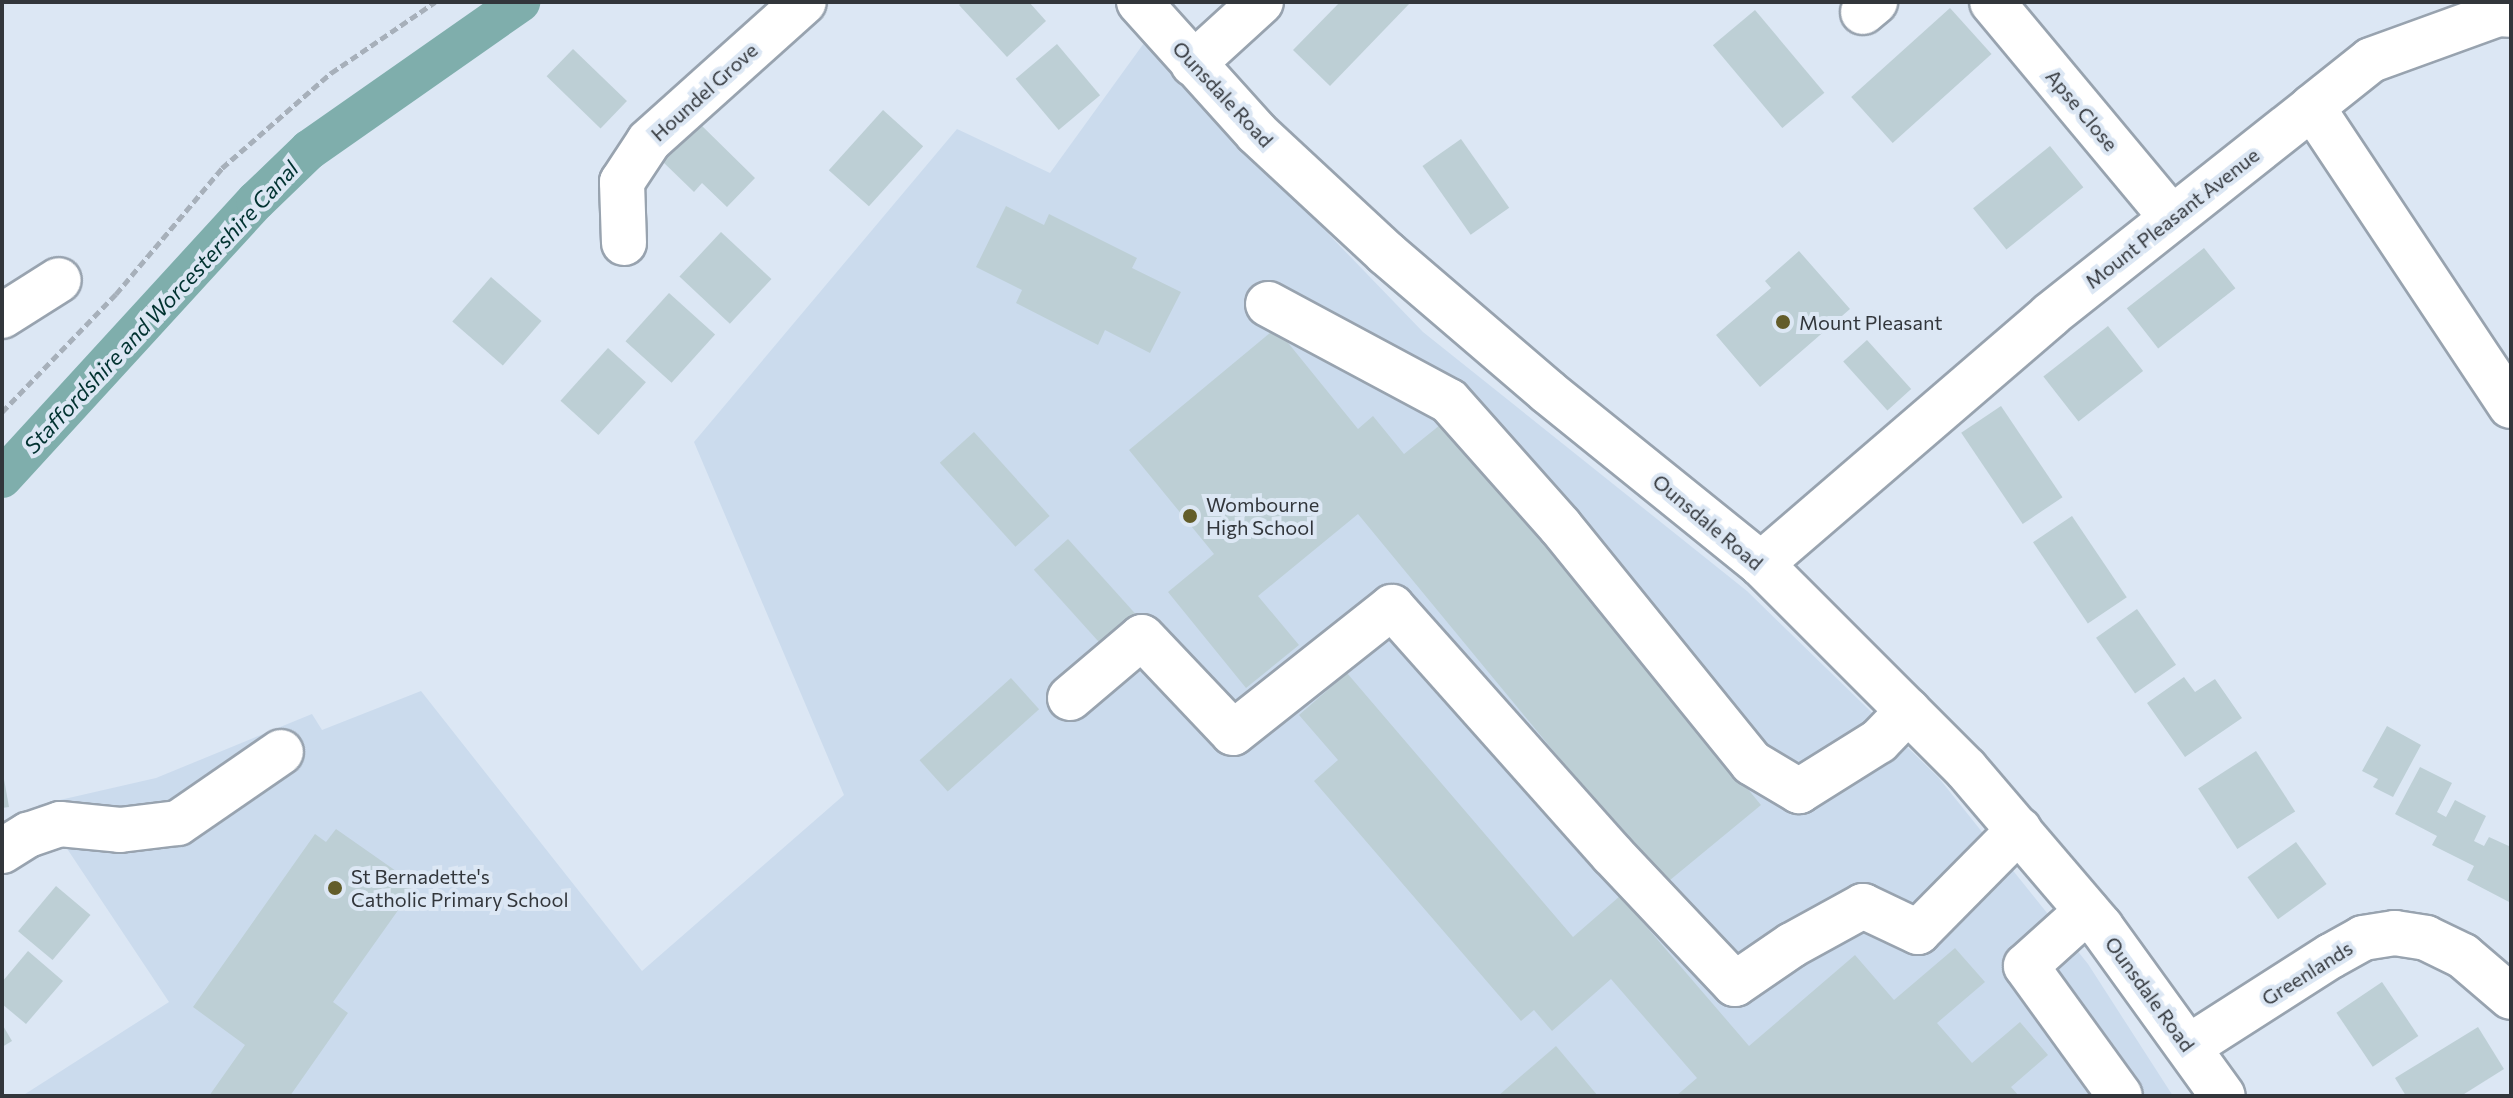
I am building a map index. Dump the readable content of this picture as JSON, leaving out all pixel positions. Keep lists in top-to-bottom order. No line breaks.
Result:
{"streets":{"street":["Houndel Grove","Ounsdale Road","Apse Close","Mount Pleasant Avenue","Greenlands"]},"crossings":[["Ounsdale Road","Mount Pleasant Avenue"],["Ounsdale Road","Greenlands"],["Apse Close","Mount Pleasant Avenue"]],"water":["Staffordshire and Worcestershire Canal"],"places":["Mount Pleasant","Wombourne High School","St Bernadette's Catholic Primary School"]}
